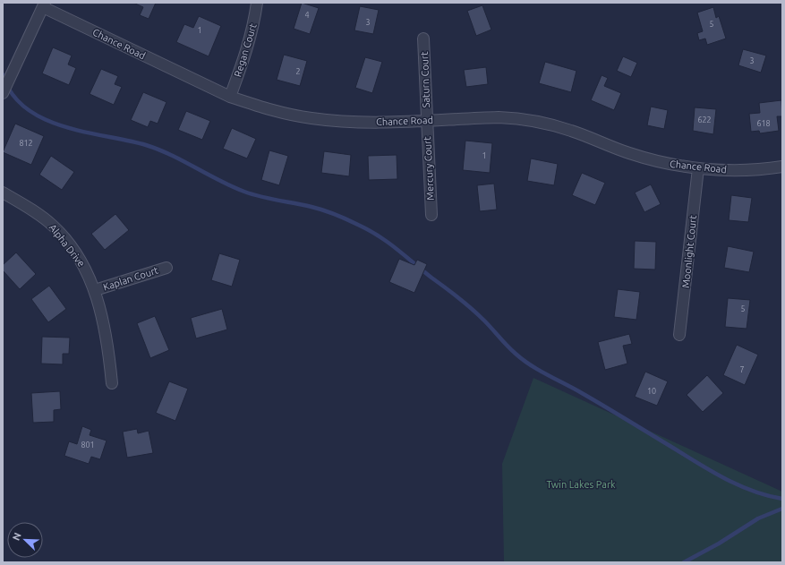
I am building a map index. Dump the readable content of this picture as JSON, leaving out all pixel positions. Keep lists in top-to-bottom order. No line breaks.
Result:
{"streets":{"street":["Chance Road","Regan Court","Saturn Court","Mercury Court","Alpha Drive","Moonlight Court","Kaplan Court"]},"crossings":[["Chance Road","Regan Court"],["Chance Road","Saturn Court"],["Chance Road","Mercury Court"],["Chance Road","Moonlight Court"],["Saturn Court","Mercury Court"],["Alpha Drive","Kaplan Court"]],"parks":["Twin Lakes Park"],"house_numbers":["4","3","5","1","3","2","622","618","812","1","5","7","10","801"],"north":"top left"}
